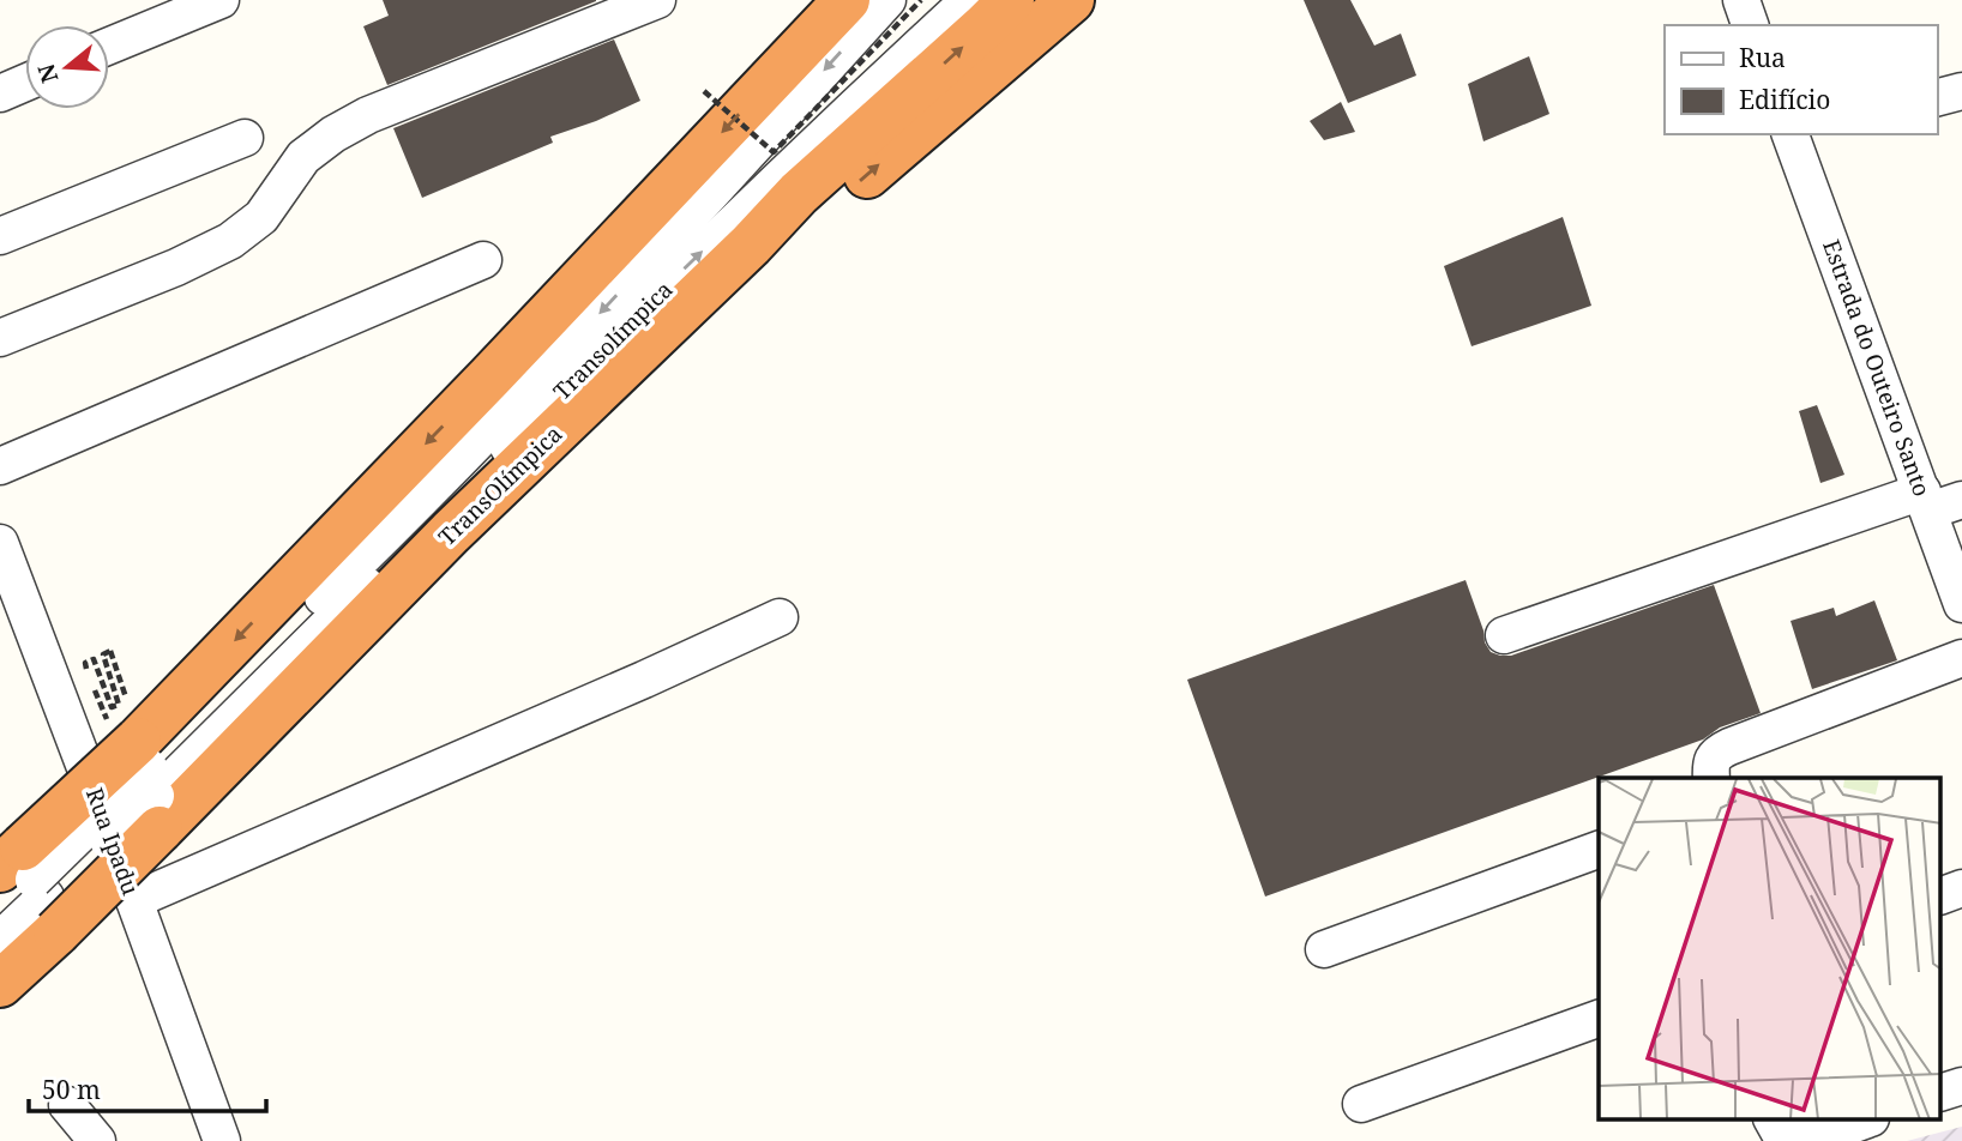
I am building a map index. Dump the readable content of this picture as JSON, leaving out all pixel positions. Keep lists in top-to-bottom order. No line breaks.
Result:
{"streets":{"highway":["TransOlímpica"],"street":["Transolímpica","Estrada do Outeiro Santo","Rua Ipadu"]},"crossings":[["Transolímpica","TransOlímpica"]],"legend":["Rua","Edifício"],"scale_bar":"50 m","north":"left"}
